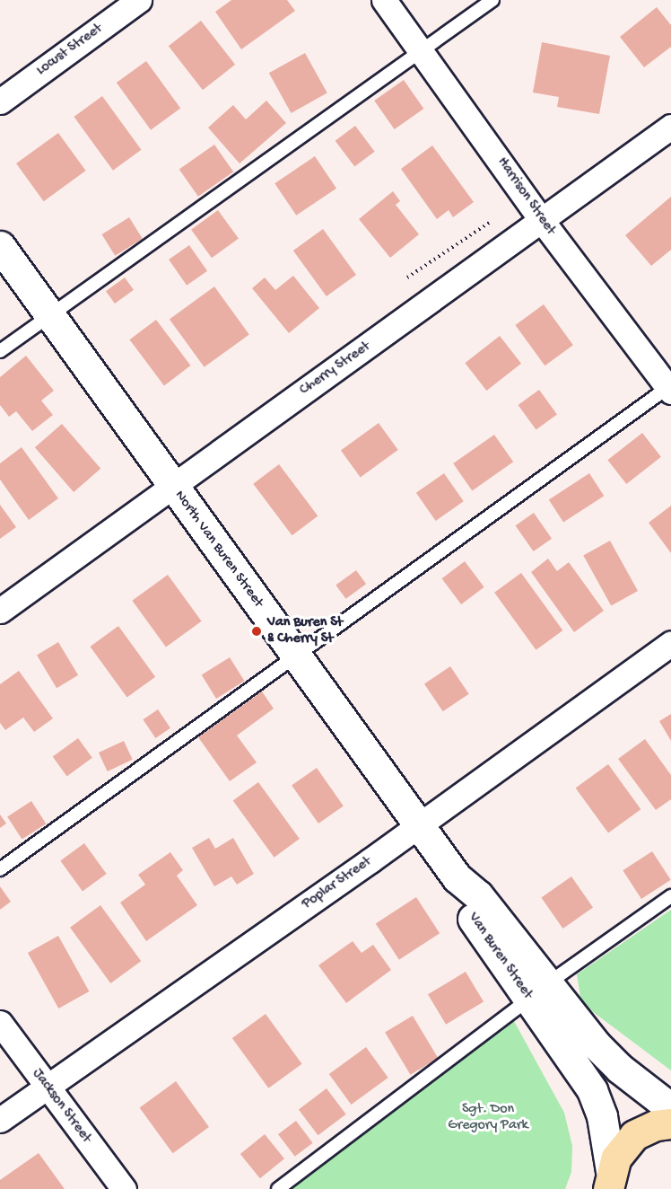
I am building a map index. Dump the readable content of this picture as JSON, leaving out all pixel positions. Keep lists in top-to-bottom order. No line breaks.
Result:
{"streets":{"highway":["Van Buren Street"],"street":["Locust Street","Harrison Street","Cherry Street","North Van Buren Street","Poplar Street","Jackson Street"]},"crossings":[["Harrison Street","Cherry Street"],["Cherry Street","North Van Buren Street"],["North Van Buren Street","Poplar Street"],["North Van Buren Street","Van Buren Street"],["Poplar Street","Jackson Street"]],"parks":["Sgt. Don Gregory Park"],"places":["Van Buren St & Cherry St"]}
